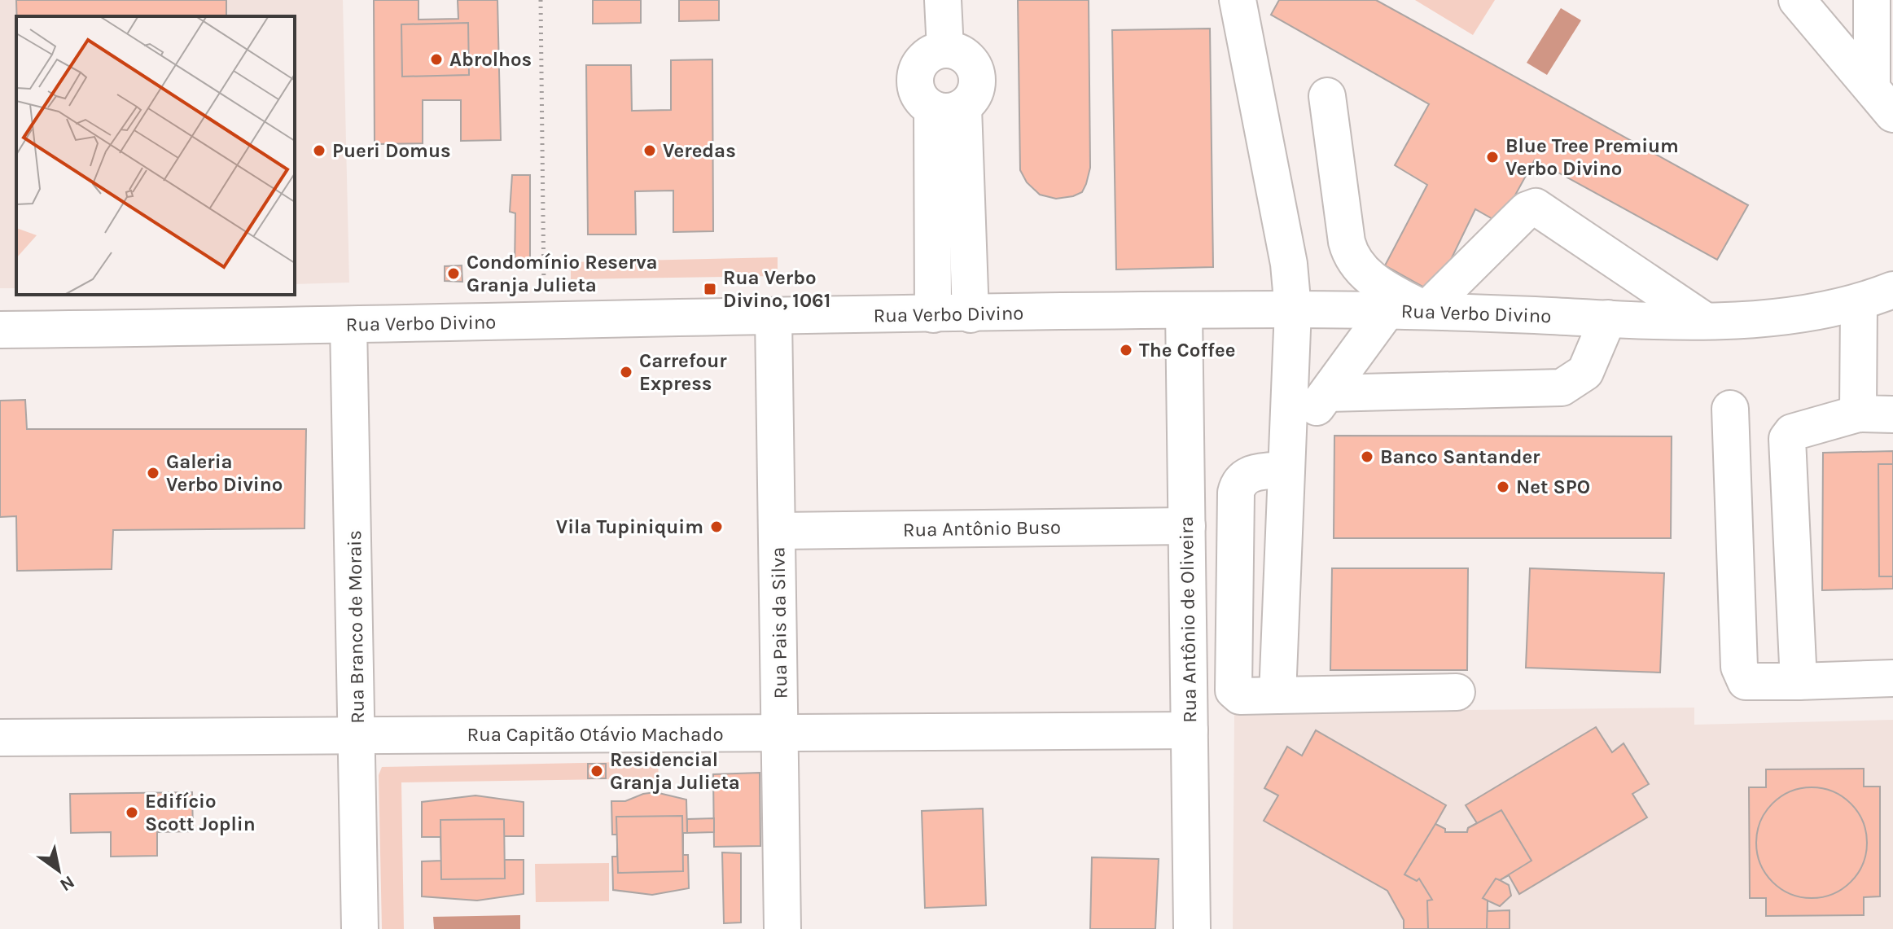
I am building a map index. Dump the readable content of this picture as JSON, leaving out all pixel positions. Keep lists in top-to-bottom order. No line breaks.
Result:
{"streets":{"street":["Rua Verbo Divino","Rua Antônio Buso","Rua Antônio de Oliveira","Rua Pais da Silva","Rua Branco de Morais","Rua Capitão Otávio Machado"]},"crossings":[["Rua Verbo Divino","Rua Antônio de Oliveira"],["Rua Verbo Divino","Rua Pais da Silva"],["Rua Verbo Divino","Rua Branco de Morais"],["Rua Antônio Buso","Rua Antônio de Oliveira"],["Rua Antônio Buso","Rua Pais da Silva"],["Rua Antônio de Oliveira","Rua Capitão Otávio Machado"],["Rua Pais da Silva","Rua Capitão Otávio Machado"],["Rua Branco de Morais","Rua Capitão Otávio Machado"]],"places":{"other":["Abrolhos","Pueri Domus","Veredas","Blue Tree Premium Verbo Divino","Condomínio Reserva Granja Julieta","The Coffee","Carrefour Express","Banco Santander","Galeria Verbo Divino","Net SPO","Vila Tupiniquim","Residencial Granja Julieta","Edifício Scott Joplin"],"transit":["Rua Verbo Divino, 1061"]},"north":"bottom right"}
